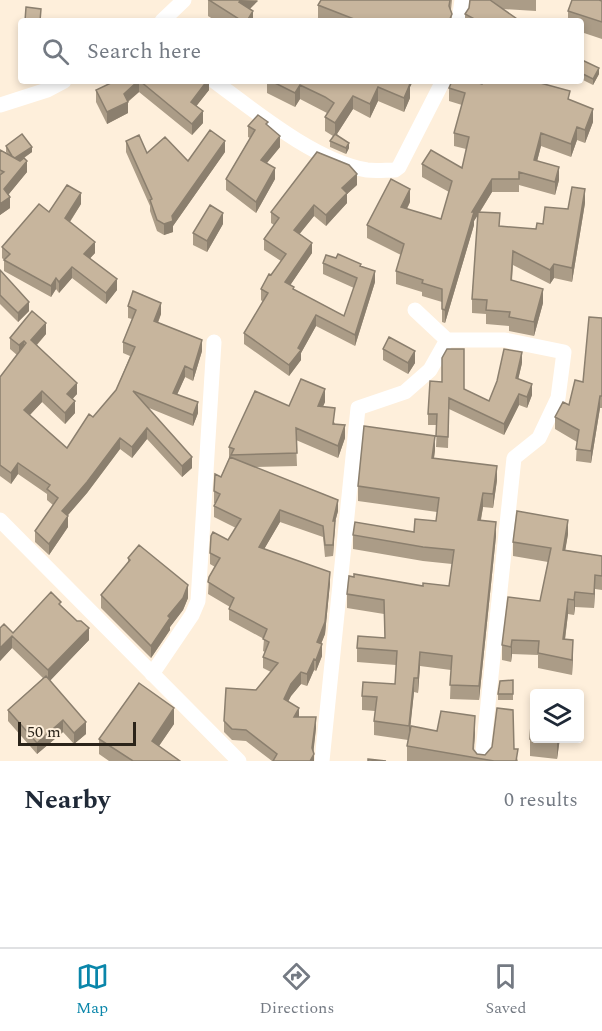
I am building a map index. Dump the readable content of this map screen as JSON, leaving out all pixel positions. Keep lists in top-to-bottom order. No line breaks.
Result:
{"scale_bar":"50 m","page":{"search":"Search here","scale":"50 m","heading":["Nearby","0 results"],"nav":["Map","Directions","Saved"]}}
